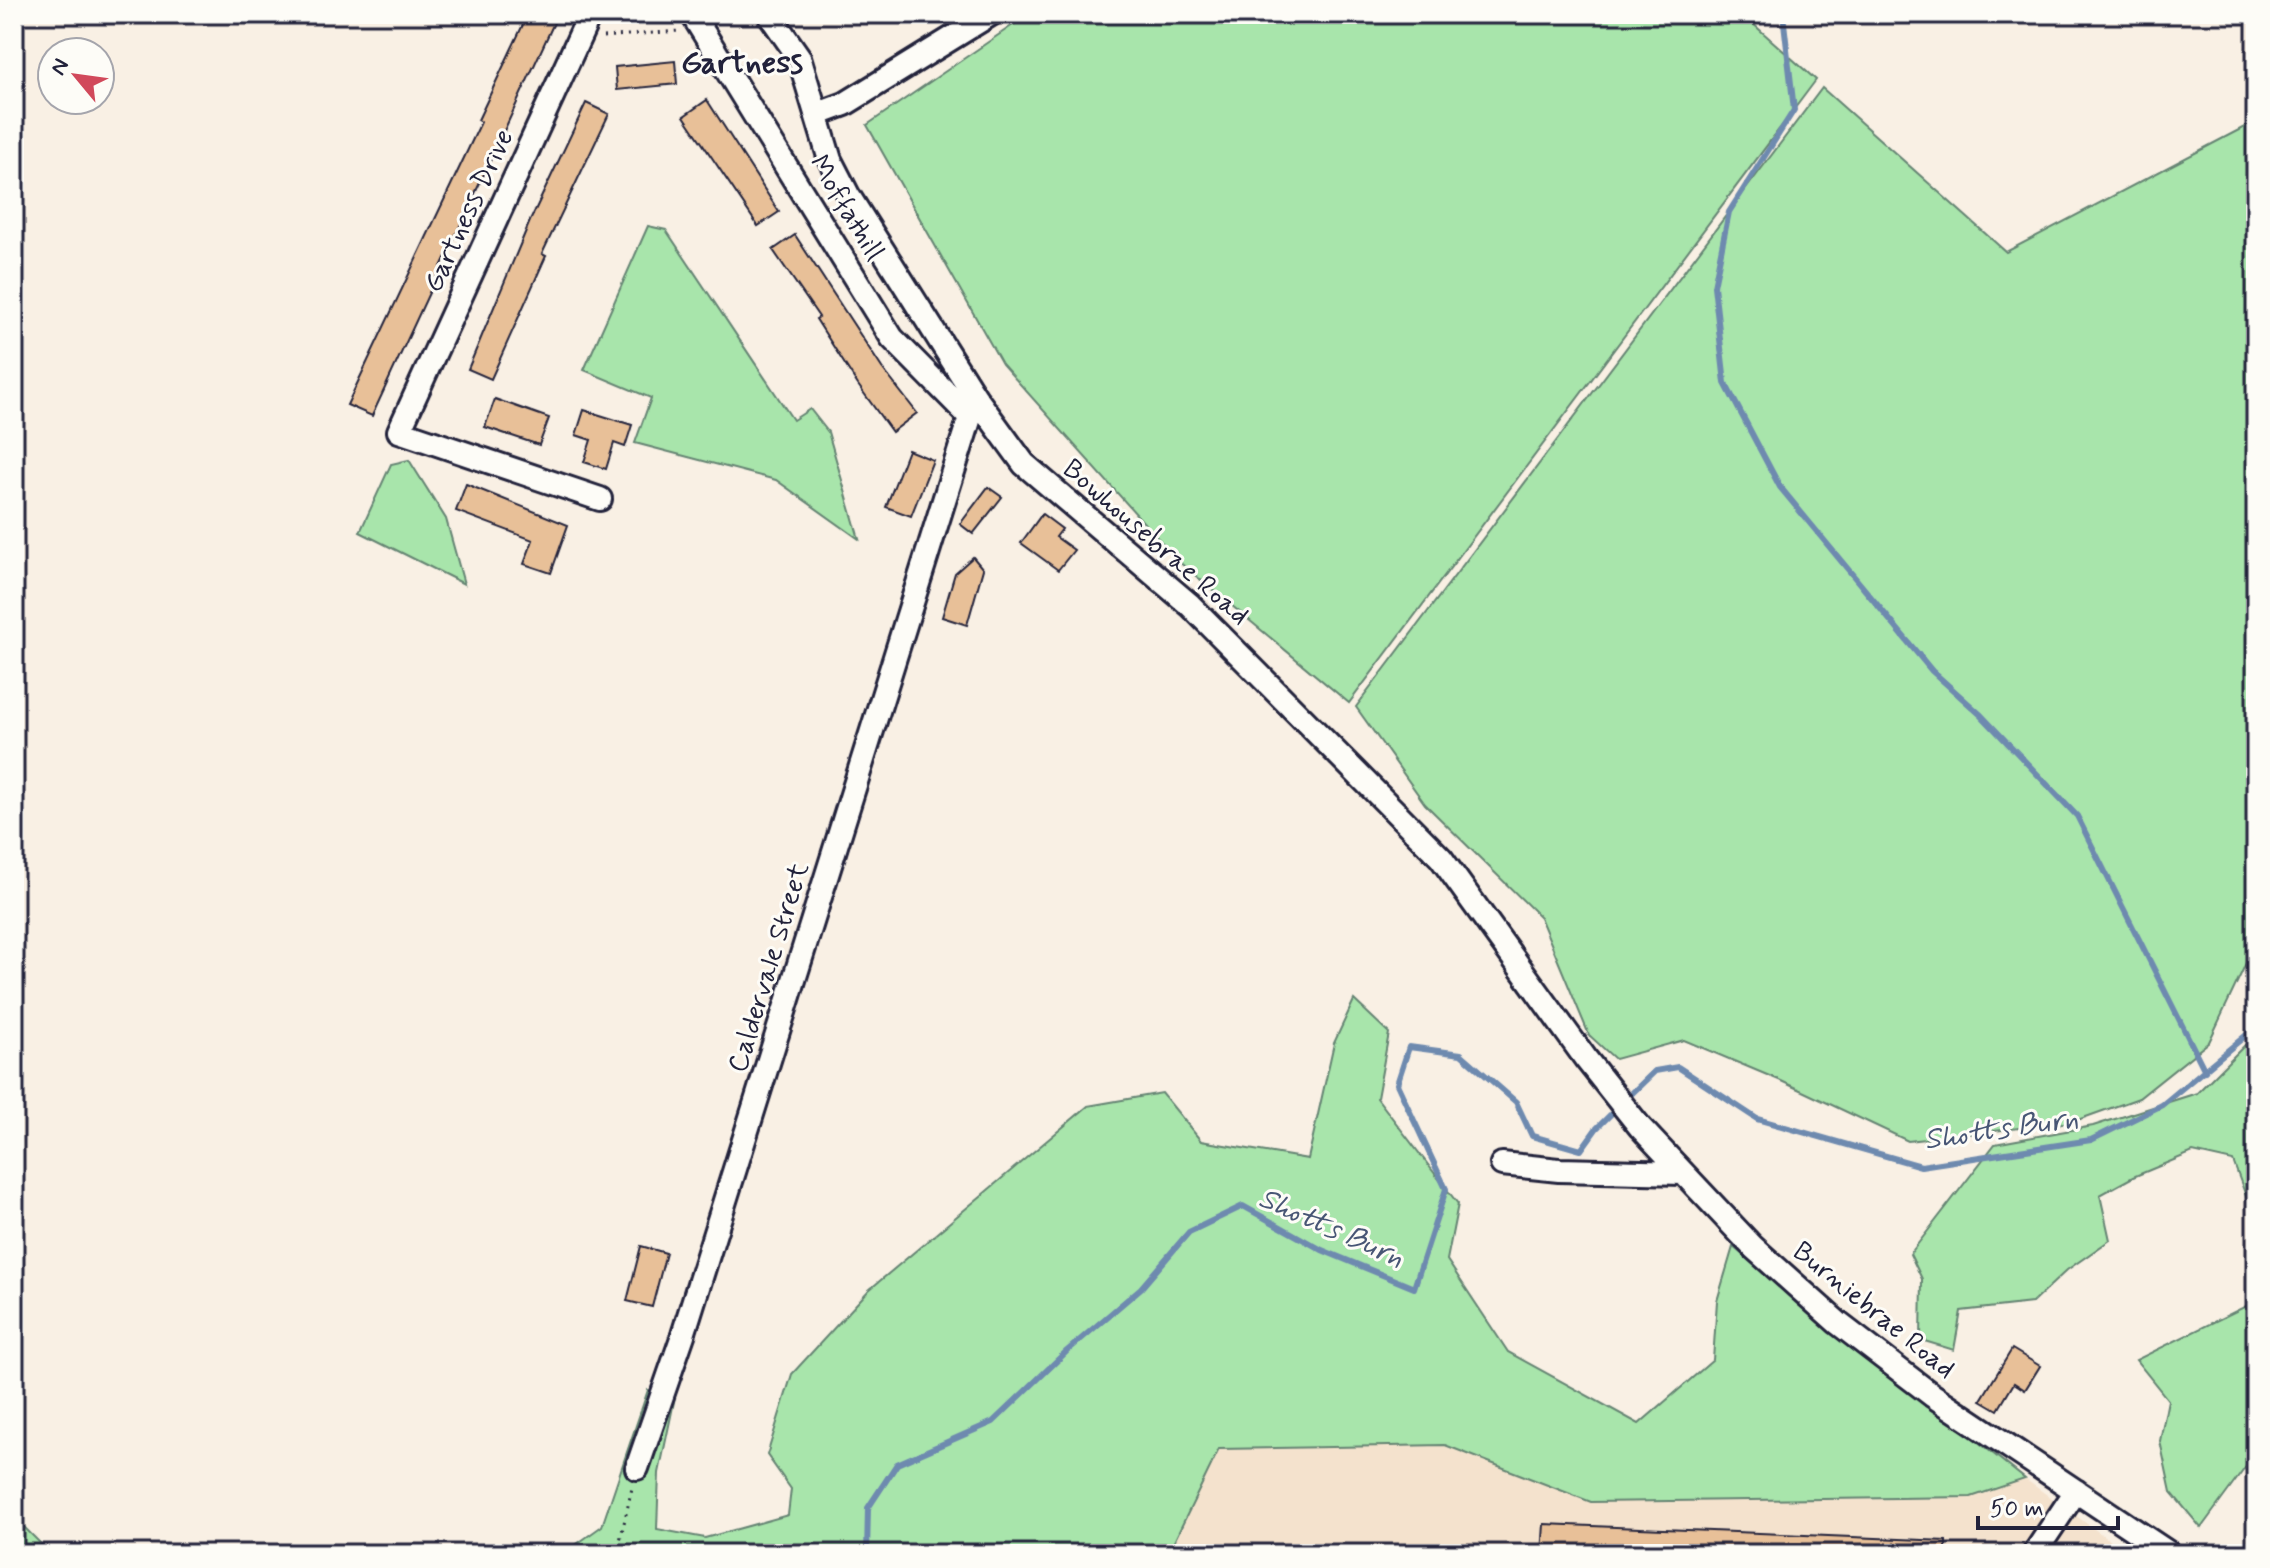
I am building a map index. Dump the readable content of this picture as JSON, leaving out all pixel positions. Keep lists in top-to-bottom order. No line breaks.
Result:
{"streets":{"street":["Moffathill","Gartness Drive","Bowhousebrae Road","Caldervale Street","Burniebrae Road"]},"crossings":[["Moffathill","Bowhousebrae Road"],["Moffathill","Caldervale Street"],["Bowhousebrae Road","Caldervale Street"],["Bowhousebrae Road","Burniebrae Road"]],"districts":["Gartness"],"water":["Shotts Burn"],"scale_bar":"50 m","north":"top left"}
